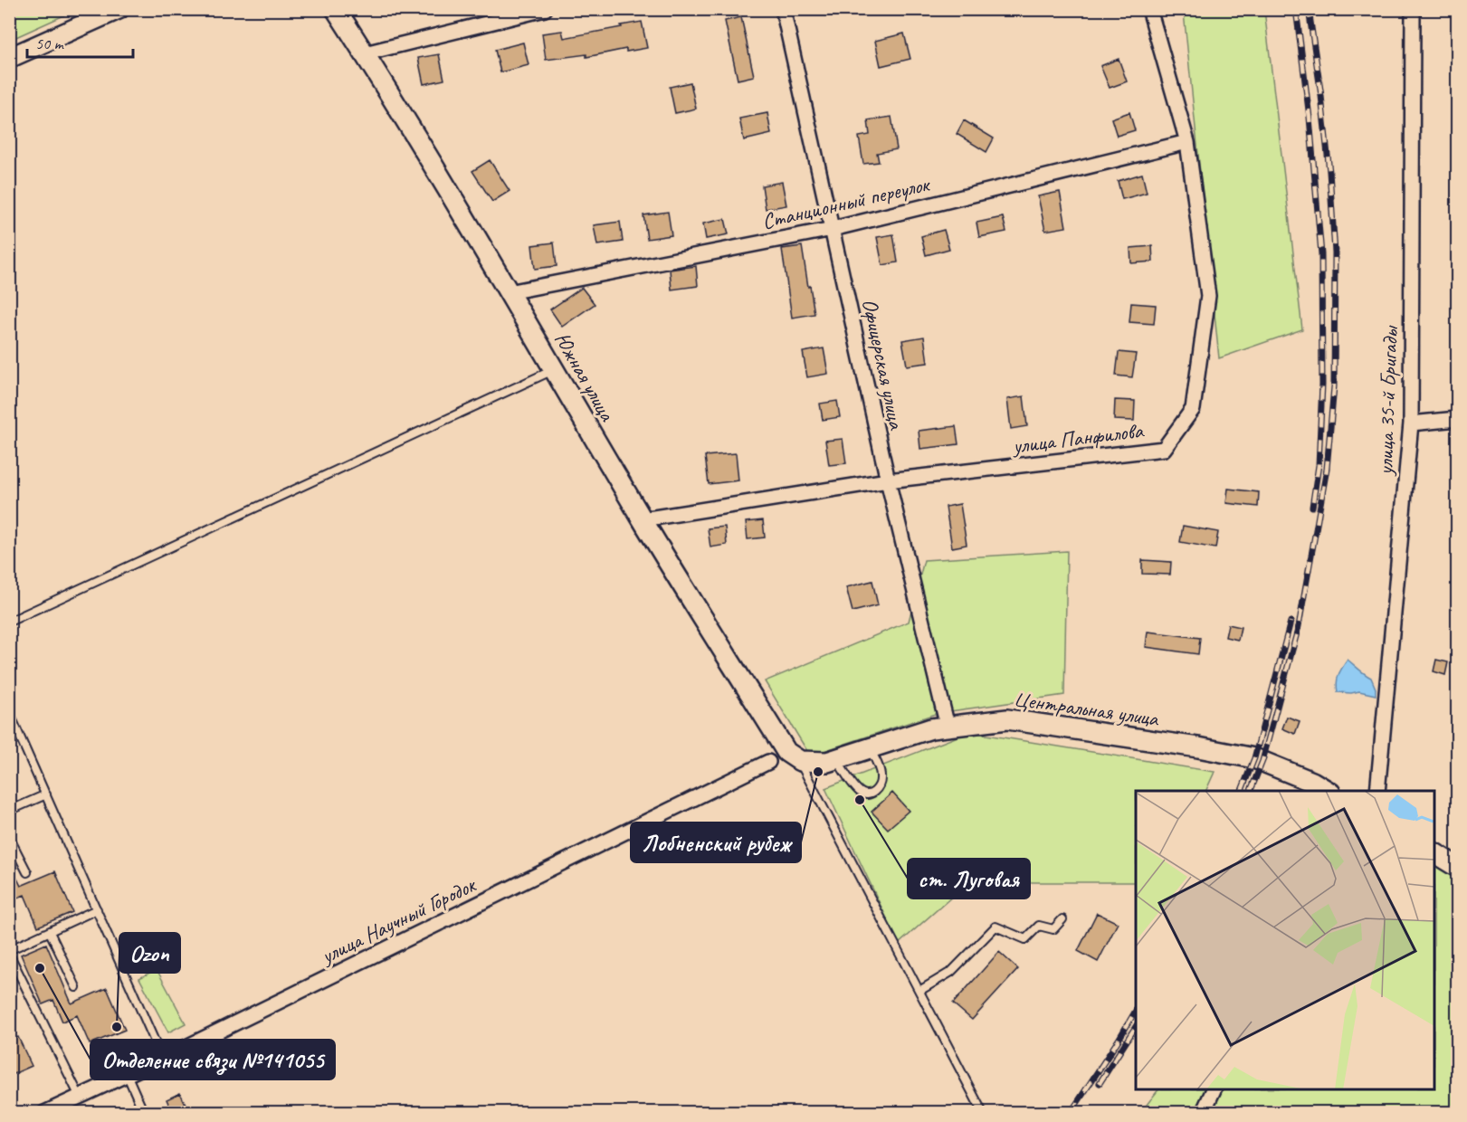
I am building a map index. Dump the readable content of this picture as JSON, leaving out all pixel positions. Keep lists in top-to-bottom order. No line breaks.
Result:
{"streets":{"street":["Станционный переулок","Офицерская улица","Южная улица","улица 35-й Бригады","улица Панфилова","Центральная улица","улица Научный Городок"]},"crossings":[["Станционный переулок","Офицерская улица"],["Станционный переулок","Южная улица"],["Станционный переулок","улица Панфилова"],["Офицерская улица","улица Панфилова"],["Офицерская улица","Центральная улица"],["Южная улица","улица Панфилова"],["Южная улица","Центральная улица"]],"places":["Лобненский рубеж","ст. Луговая","Отделение связи №141055","Ozon"],"scale_bar":"50 m"}
